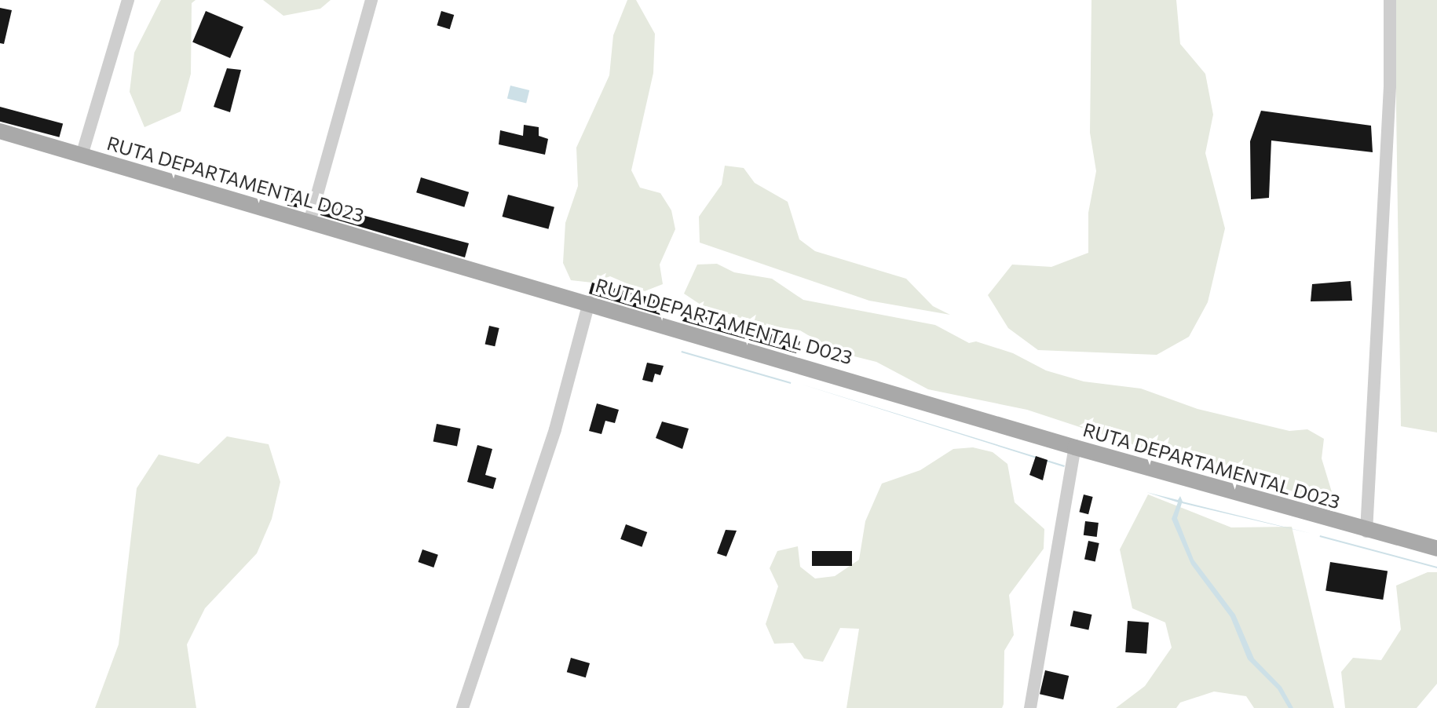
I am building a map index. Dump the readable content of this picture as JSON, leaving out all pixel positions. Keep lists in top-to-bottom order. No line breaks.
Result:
{"streets":{"main road":["RUTA DEPARTAMENTAL D023"]}}
